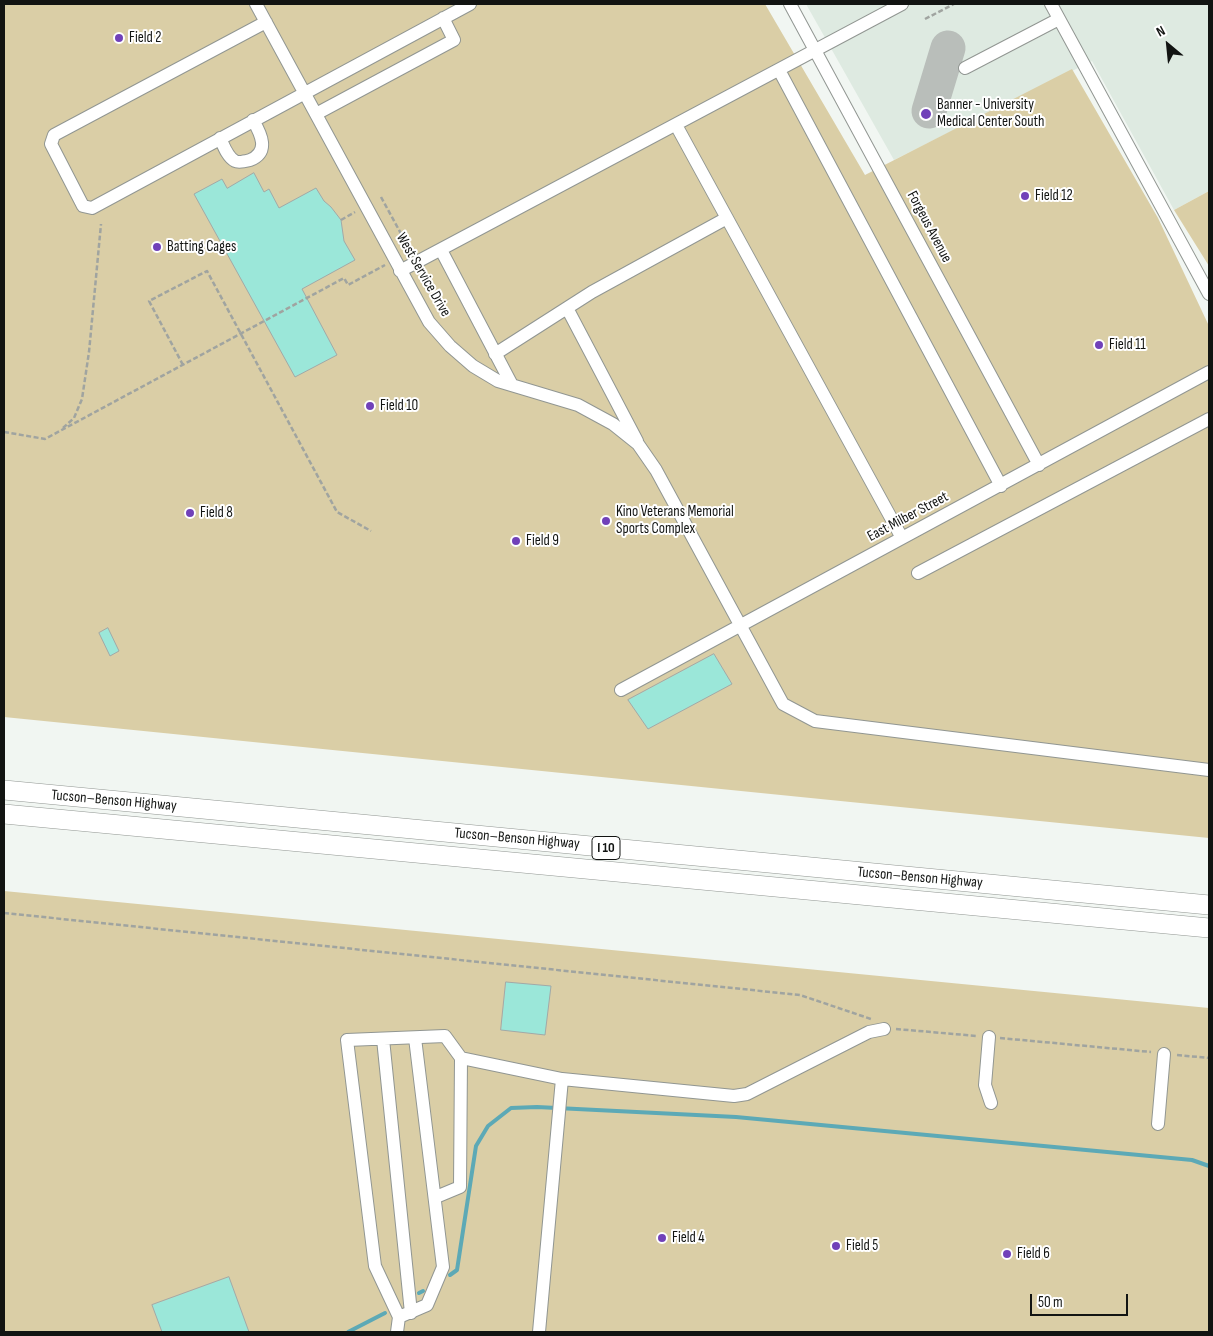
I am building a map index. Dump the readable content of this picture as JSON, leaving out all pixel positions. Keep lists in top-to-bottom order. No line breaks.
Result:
{"streets":{"highway":["Tucson–Benson Highway","I 10"],"street":["Forgeus Avenue","West Service Drive","East Milber Street"]},"crossings":[["Forgeus Avenue","East Milber Street"],["West Service Drive","East Milber Street"]],"places":["Field 2","Banner - University Medical Center South","Field 12","Batting Cages","Field 11","Field 10","Field 8","Kino Veterans Memorial Sports Complex","Field 9","Field 4","Field 5","Field 6"],"scale_bar":"50 m","north":"top left"}
